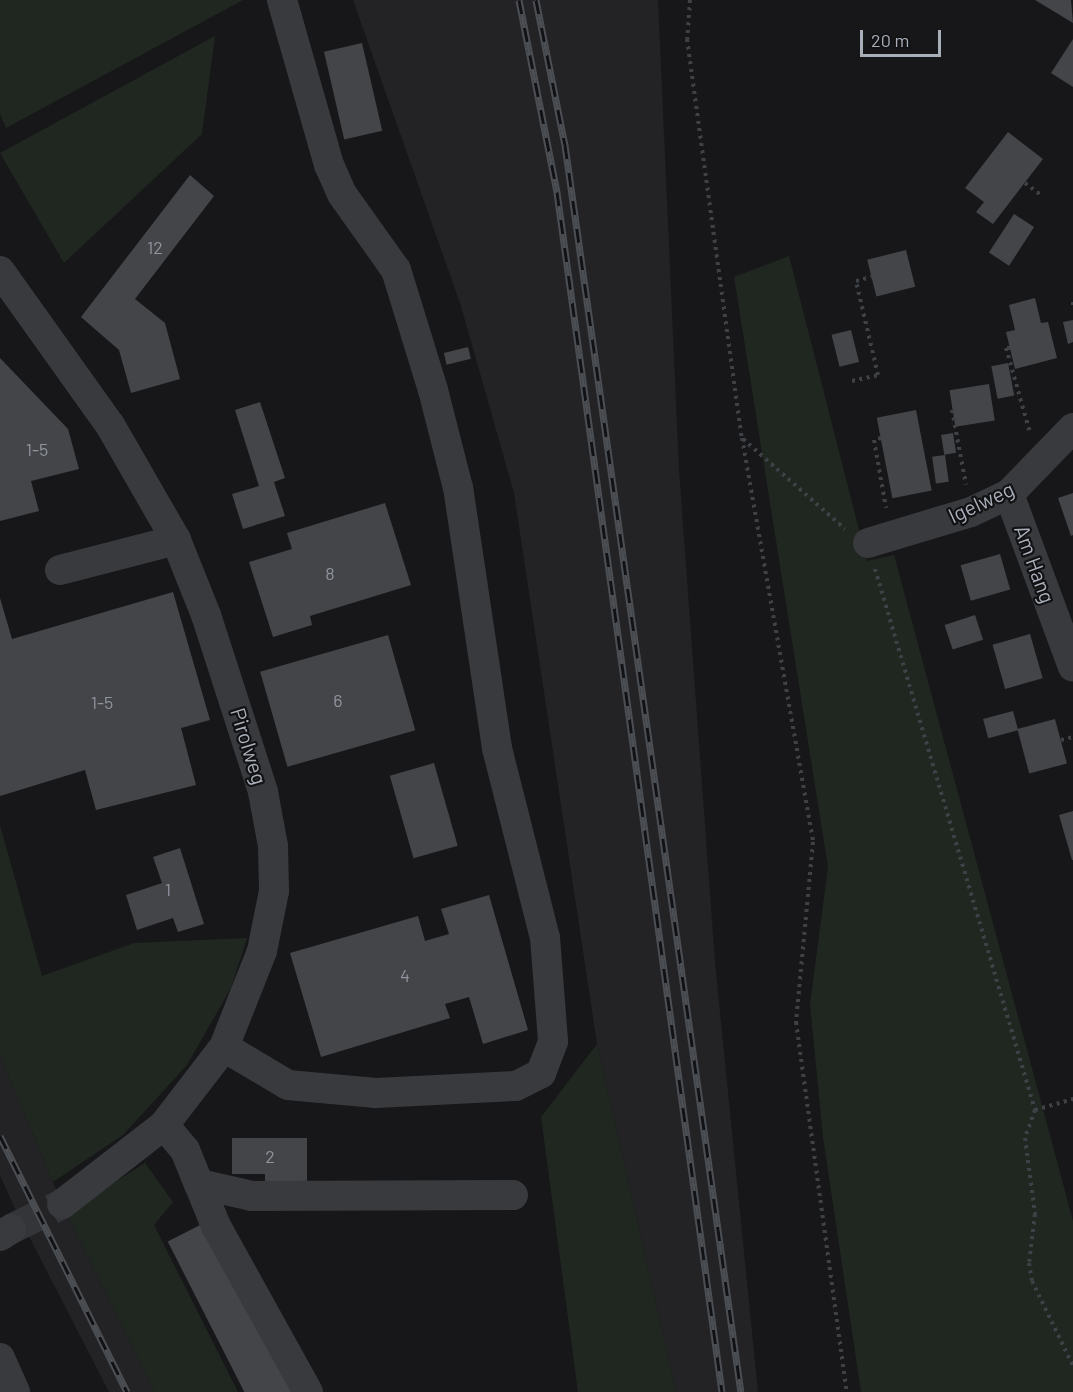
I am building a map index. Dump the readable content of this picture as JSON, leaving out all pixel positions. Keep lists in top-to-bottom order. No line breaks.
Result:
{"streets":{"street":["Igelweg","Am Hang","Pirolweg"]},"crossings":[["Igelweg","Am Hang"]],"house_numbers":["12","1-5","8","6","1-5","1","4","2"],"scale_bar":"20 m"}
